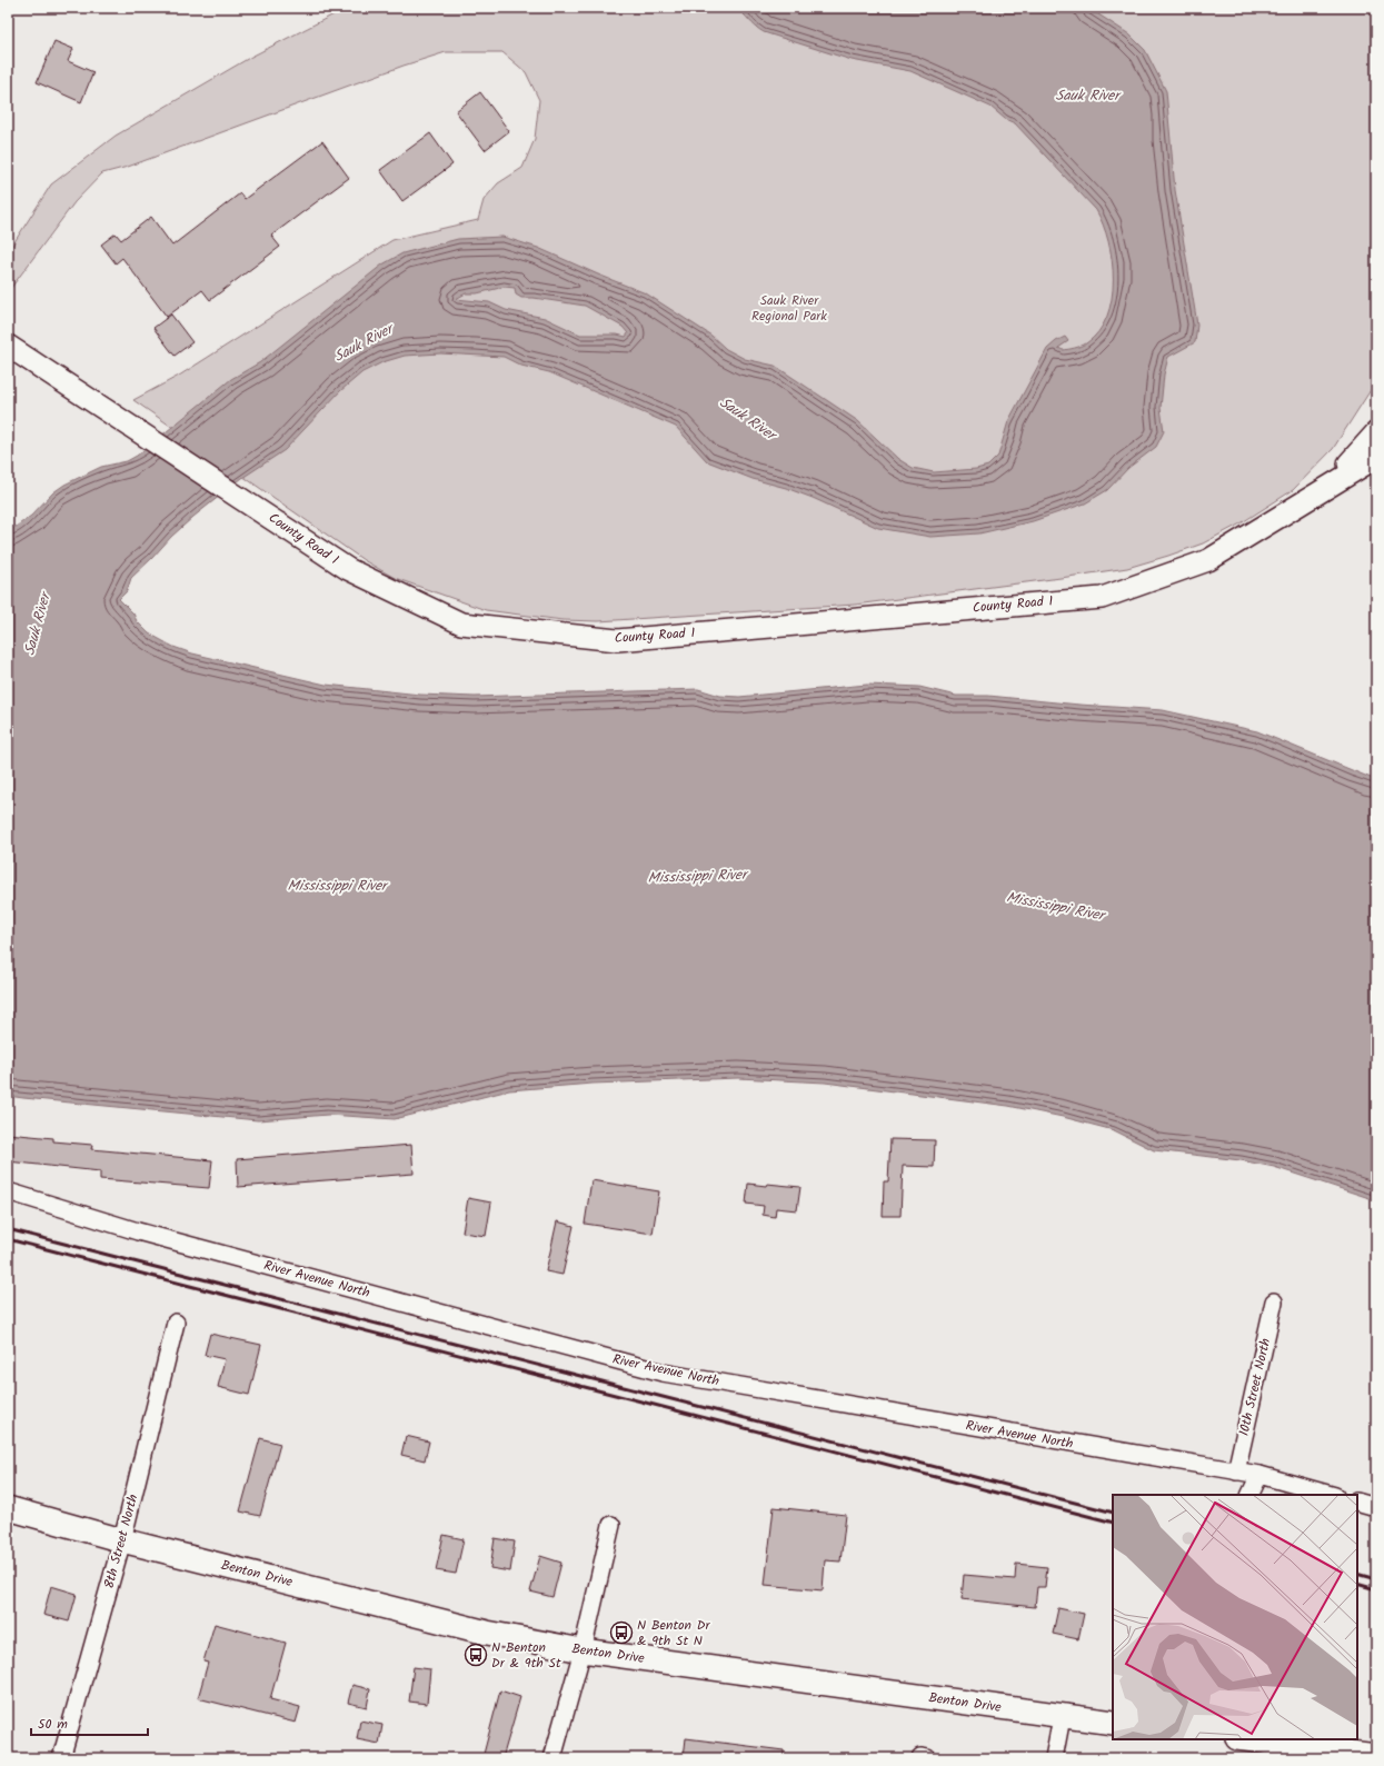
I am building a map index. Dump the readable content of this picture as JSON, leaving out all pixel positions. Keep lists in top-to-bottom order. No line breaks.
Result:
{"streets":{"main road":["Benton Drive"],"street":["County Road 1","River Avenue North","10th Street North","8th Street North"]},"crossings":[["River Avenue North","10th Street North"],["8th Street North","Benton Drive"]],"water":["Sauk River","Mississippi River"],"parks":["Sauk River Regional Park"],"places":{"bus stop":["N Benton Dr & 9th St N","N Benton Dr & 9th St"]},"scale_bar":"50 m"}
